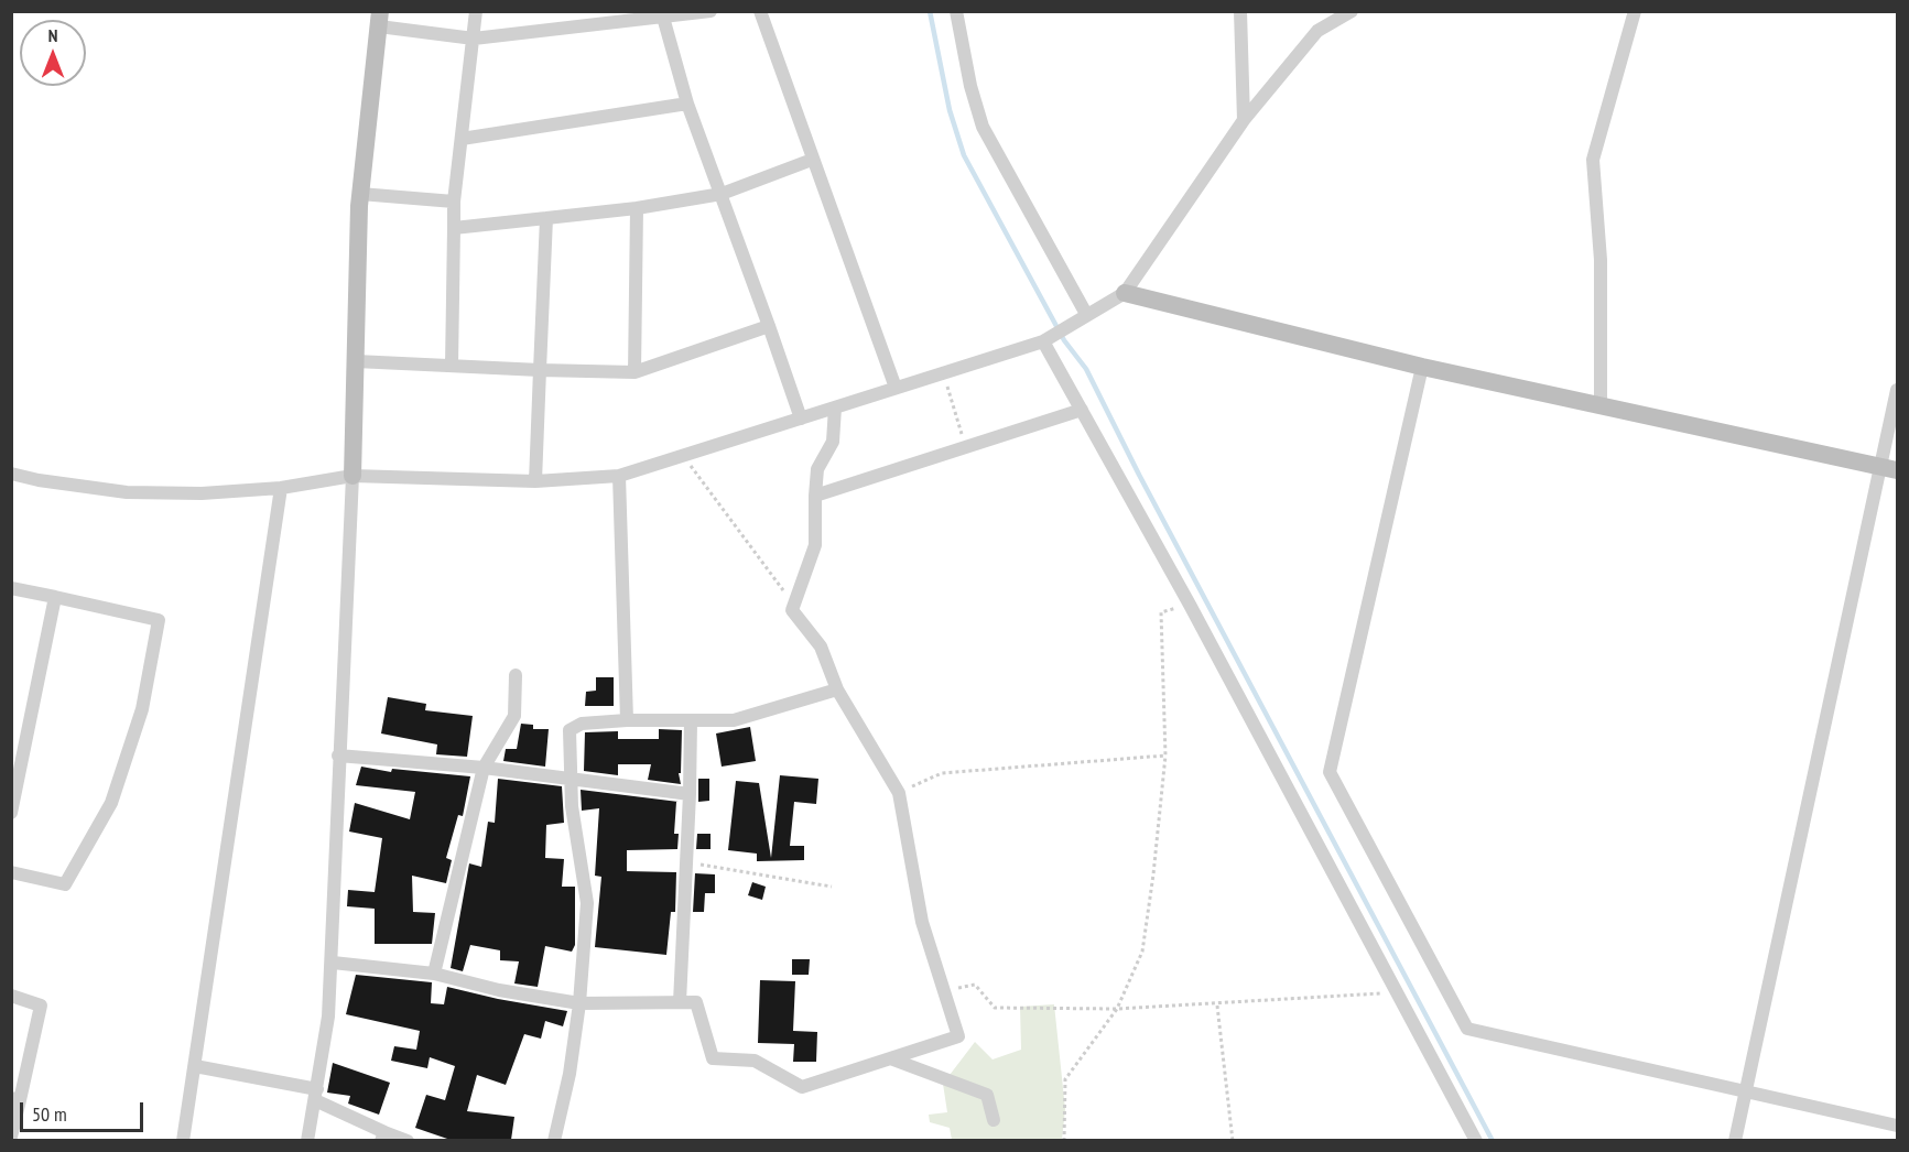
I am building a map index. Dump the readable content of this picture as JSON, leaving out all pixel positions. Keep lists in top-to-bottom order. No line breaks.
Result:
{"scale_bar":"50 m","north":"top"}
